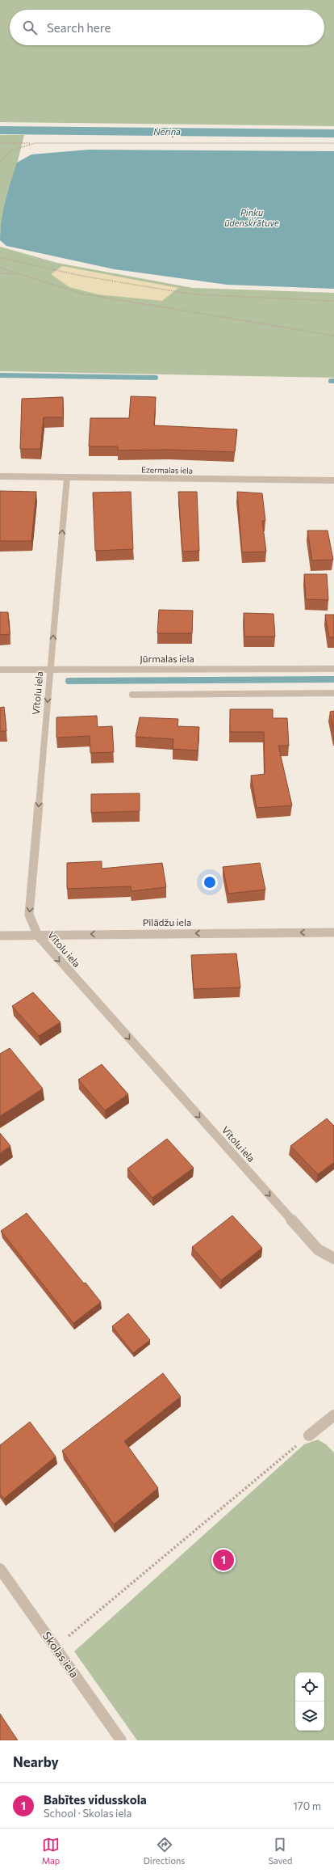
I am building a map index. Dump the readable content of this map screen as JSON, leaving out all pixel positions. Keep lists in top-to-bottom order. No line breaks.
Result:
{"streets":{"street":["Ezermalas iela","Jūrmalas iela","Vītolu iela","Pīlādžu iela","Skolas iela"]},"crossings":[["Ezermalas iela","Vītolu iela"],["Jūrmalas iela","Vītolu iela"],["Vītolu iela","Pīlādžu iela"]],"one_way":["Pīlādžu iela"],"water":["Neriņa","Piņķu ūdenskrātuve"],"page":{"search":"Search here","pins":"1","heading":"Nearby","list":[{"mark":"1","name":"Babītes vidusskola","note":"School · Skolas iela","value":"170 m"}],"nav":["Map","Directions","Saved"]}}
